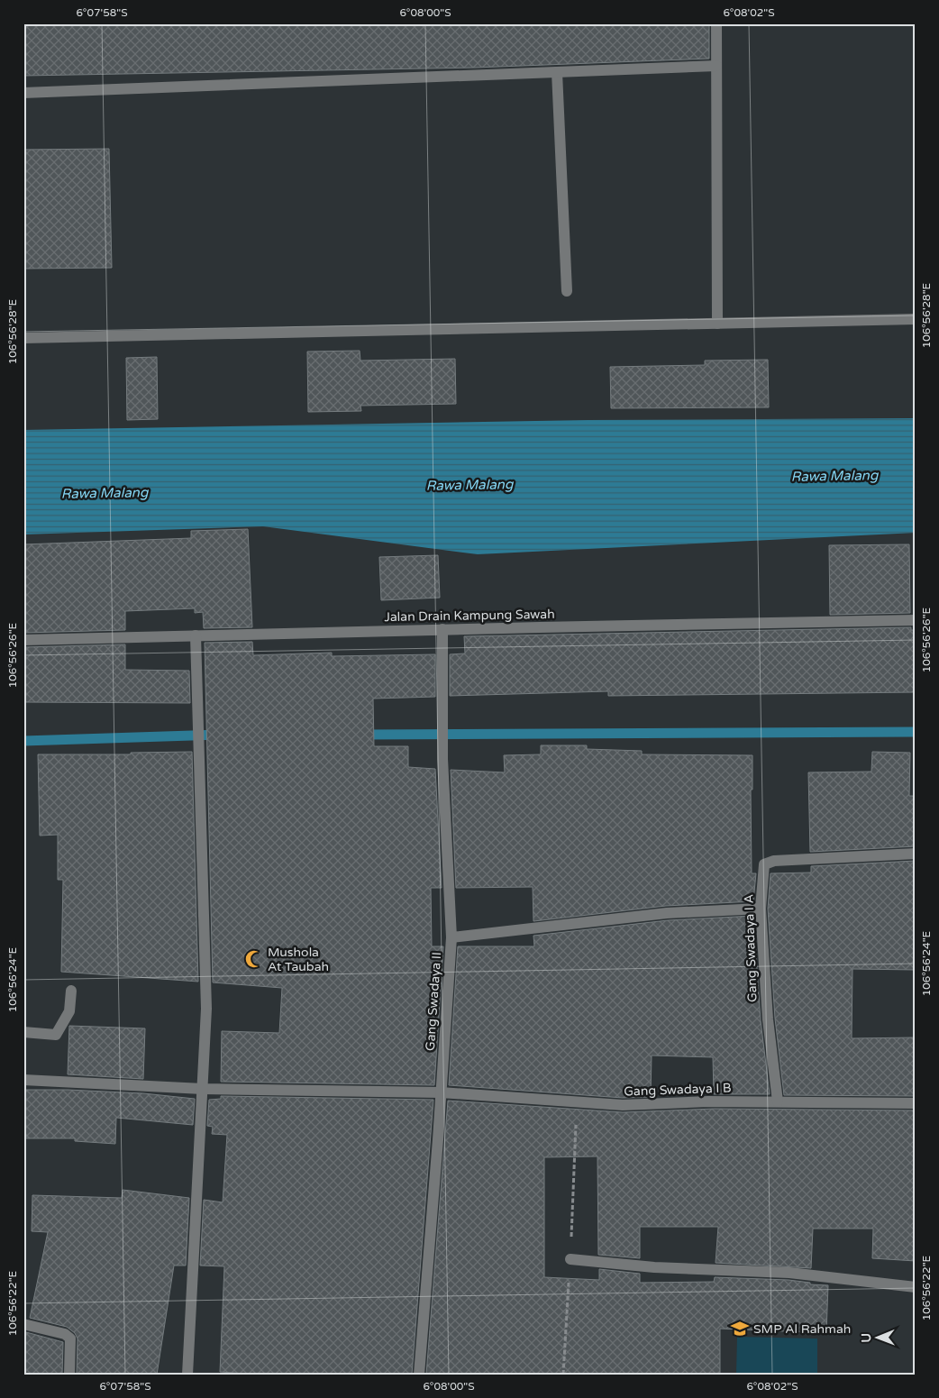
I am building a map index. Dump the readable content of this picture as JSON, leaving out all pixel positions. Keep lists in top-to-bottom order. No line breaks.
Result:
{"streets":{"street":["Jalan Drain Kampung Sawah","Gang Swadaya I A","Gang Swadaya II","Gang Swadaya I B"]},"crossings":[["Jalan Drain Kampung Sawah","Gang Swadaya II"],["Gang Swadaya I A","Gang Swadaya I B"],["Gang Swadaya II","Gang Swadaya I B"]],"water":["Rawa Malang"],"places":{"mosque":["Mushola At Taubah"],"school or university":["SMP Al Rahmah"]},"north":"left","coordinates":["6°07'58\"S","6°08'00\"S","6°08'02\"S","106°56'28\"E","106°56'26\"E","106°56'24\"E","106°56'22\"E"]}
